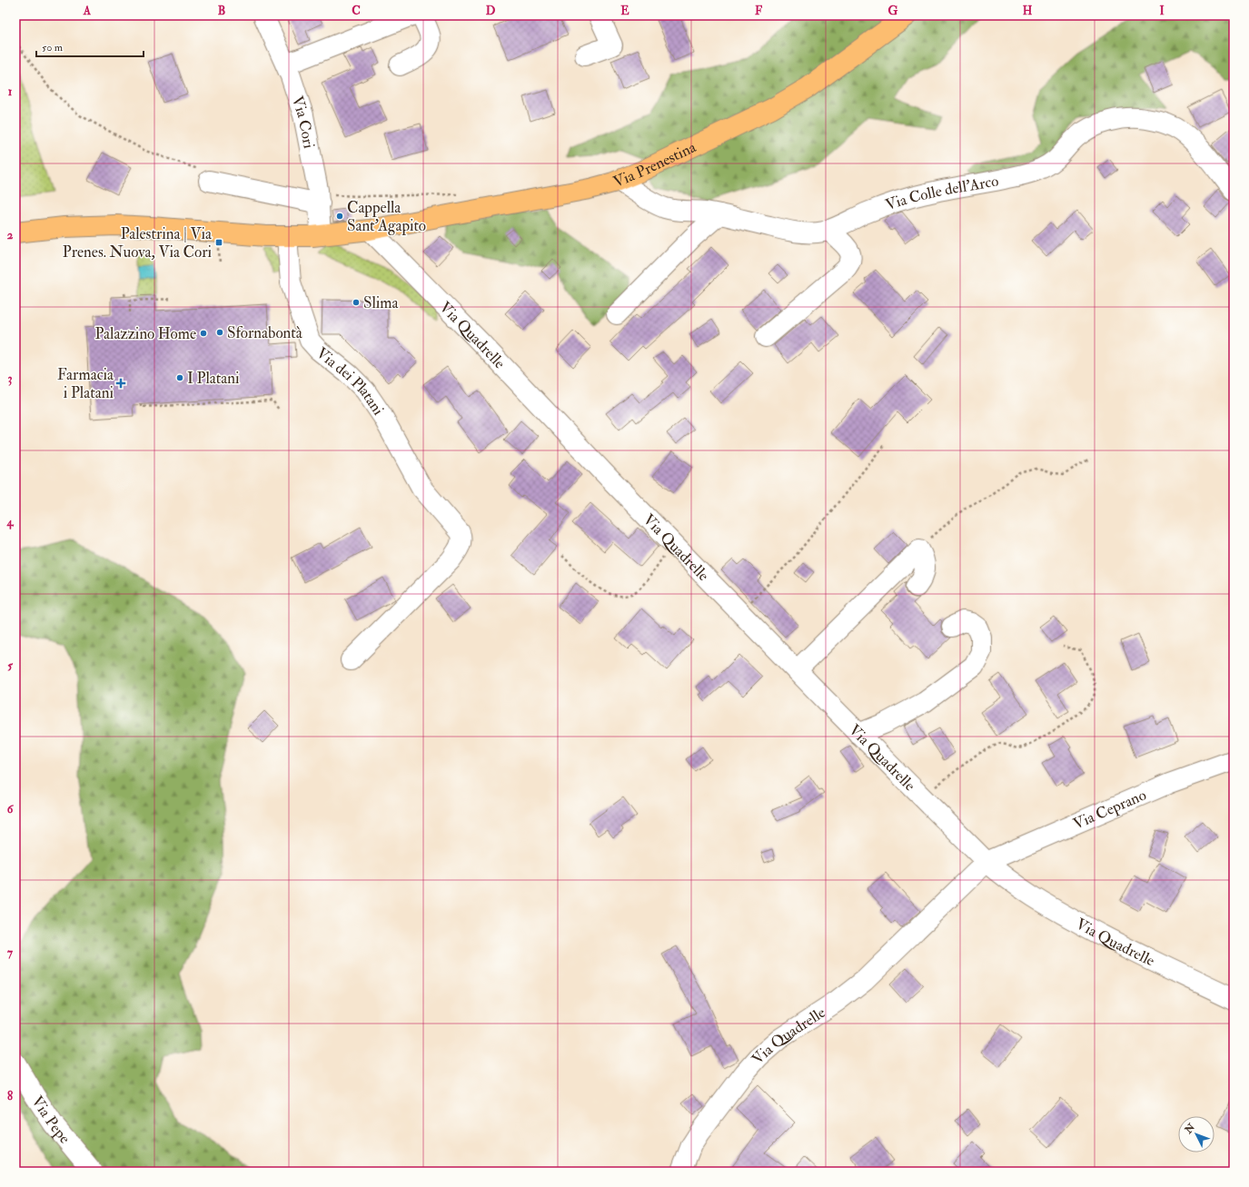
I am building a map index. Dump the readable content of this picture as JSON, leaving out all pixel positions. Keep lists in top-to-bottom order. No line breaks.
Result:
{"streets":{"main road":["Via Prenestina"],"street":["Via Cori","Via Colle dell'Arco","Via Quadrelle","Via dei Platani","Via Ceprano","Via Pepe"]},"crossings":[["Via Cori","Via Prenestina"],["Via Prenestina","Via Colle dell'Arco"],["Via Prenestina","Via Quadrelle"],["Via Prenestina","Via dei Platani"],["Via Quadrelle","Via Ceprano"]],"places":{"other":["Cappella Sant'Agapito","Slima","Sfornabontà","Palazzino Home","I Platani"],"transit":["Palestrina | Via Prenes. Nuova, Via Cori"],"health":["Farmacia i Platani"]},"scale_bar":"50 m","north":"top left","grid":{"columns":["A","B","C","D","E","F","G","H","I"],"rows":["1","2","3","4","5","6","7","8"]}}
